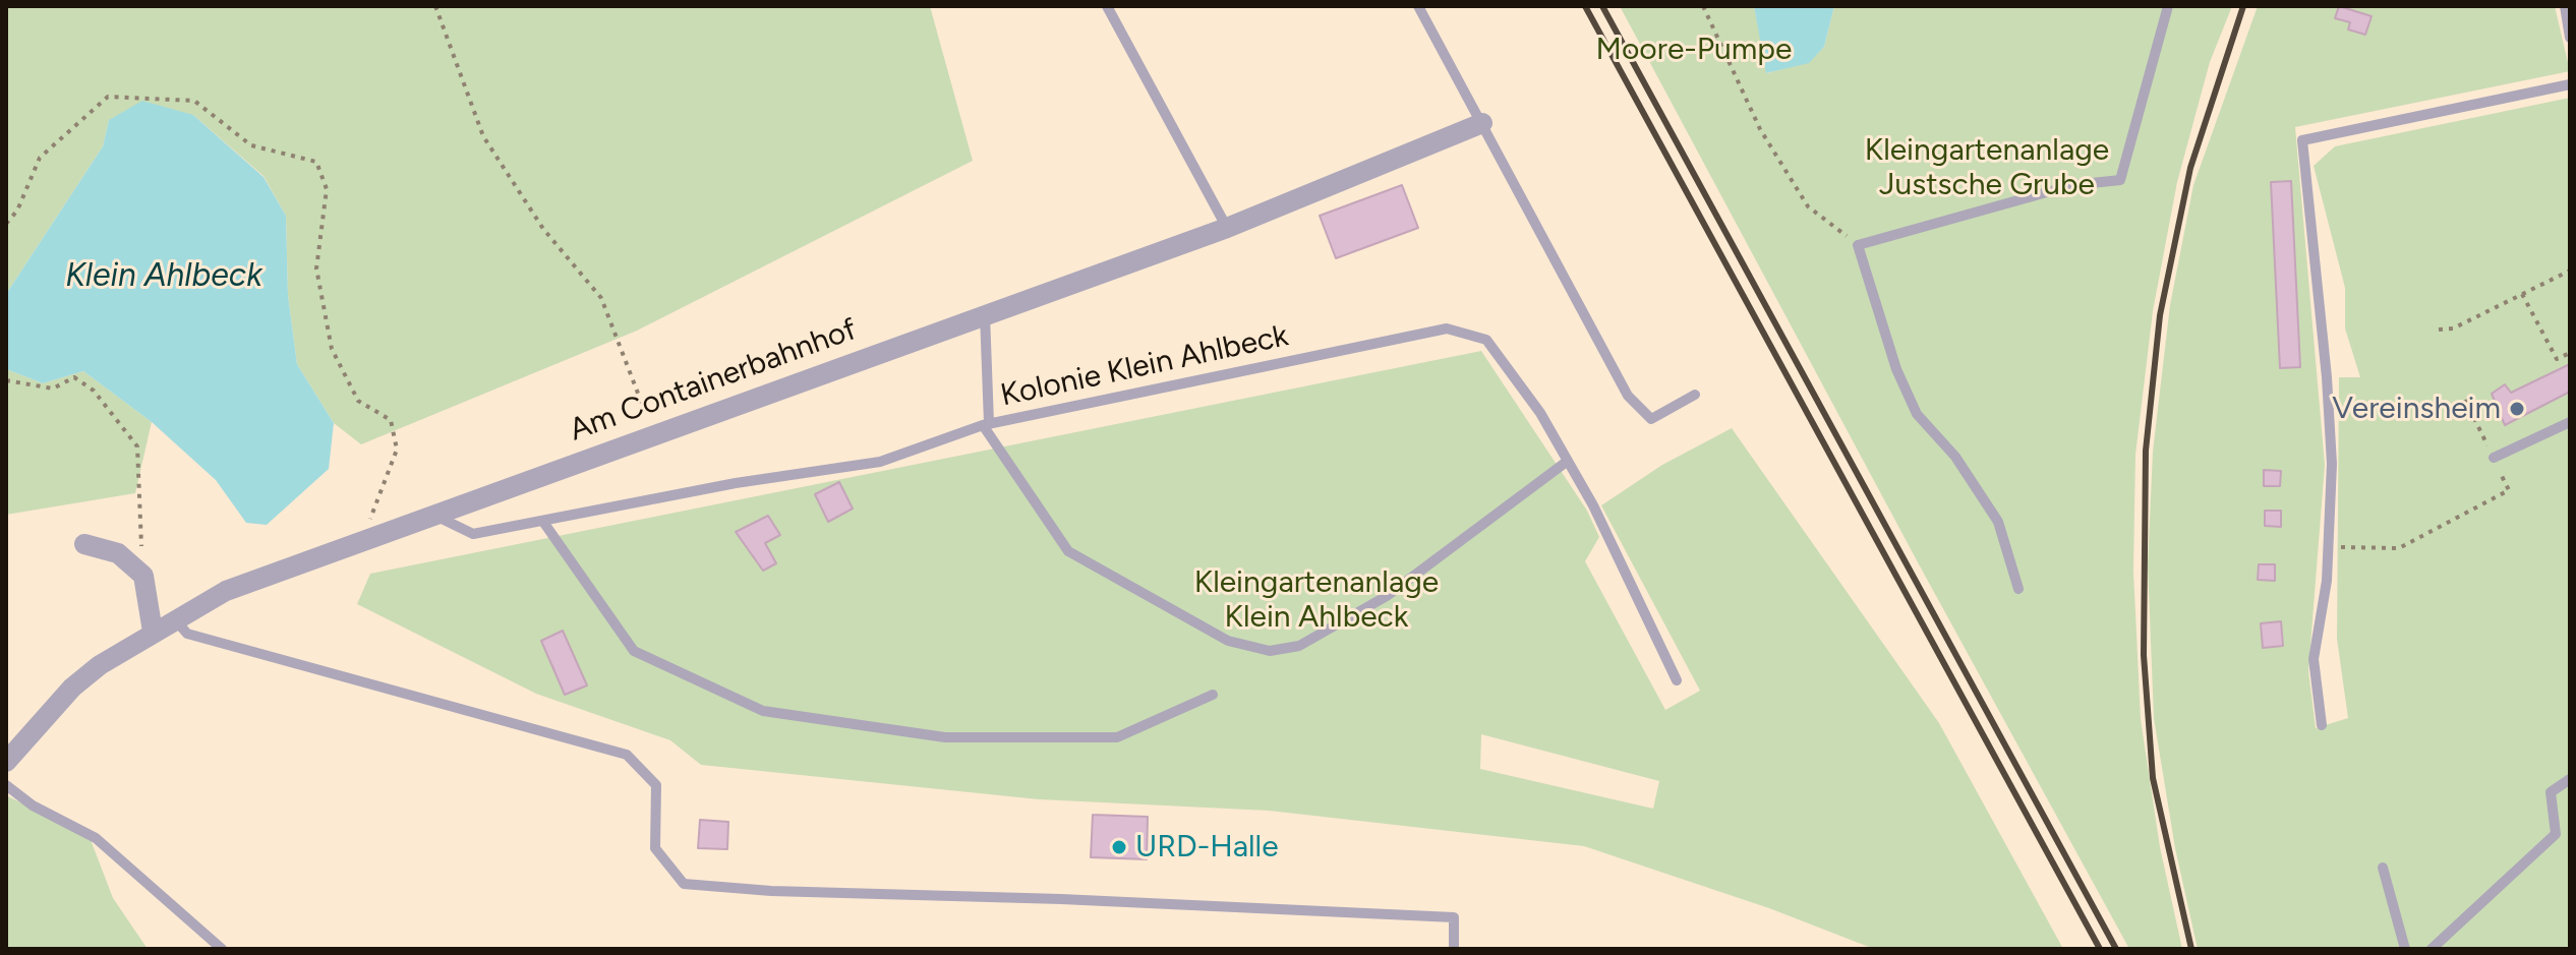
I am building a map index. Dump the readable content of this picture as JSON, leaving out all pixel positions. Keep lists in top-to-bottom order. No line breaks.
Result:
{"streets":{"street":["Am Containerbahnhof"],"lane":["Kolonie Klein Ahlbeck"]},"crossings":[["Kolonie Klein Ahlbeck","Am Containerbahnhof"]],"water":["Klein Ahlbeck"],"parks":["Moore-Pumpe","Kleingartenanlage Justsche Grube","Kleingartenanlage Klein Ahlbeck"],"places":["Vereinsheim","URD-Halle"]}
